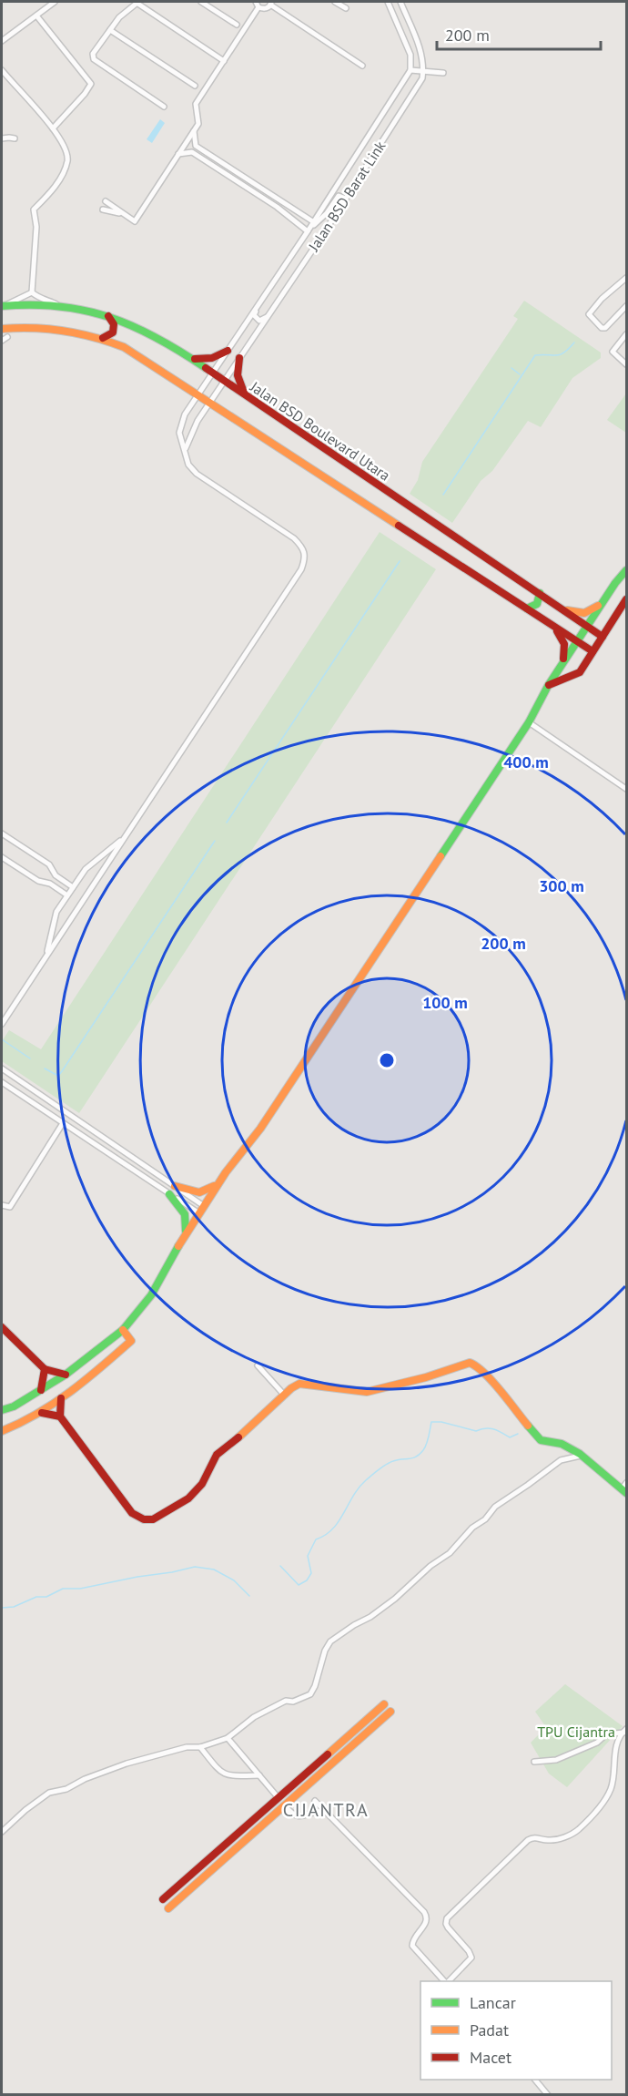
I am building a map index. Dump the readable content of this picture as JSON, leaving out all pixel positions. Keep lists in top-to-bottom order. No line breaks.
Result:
{"streets":{"main road":["Jalan BSD Boulevard Utara"],"street":["Jalan BSD Barat Link"]},"crossings":[["Jalan BSD Barat Link","Jalan BSD Boulevard Utara"]],"districts":["CIJANTRA"],"parks":["TPU Cijantra"],"legend":["Lancar","Padat","Macet"],"scale_bar":"200 m","rings":["400 m","300 m","200 m","100 m"]}
